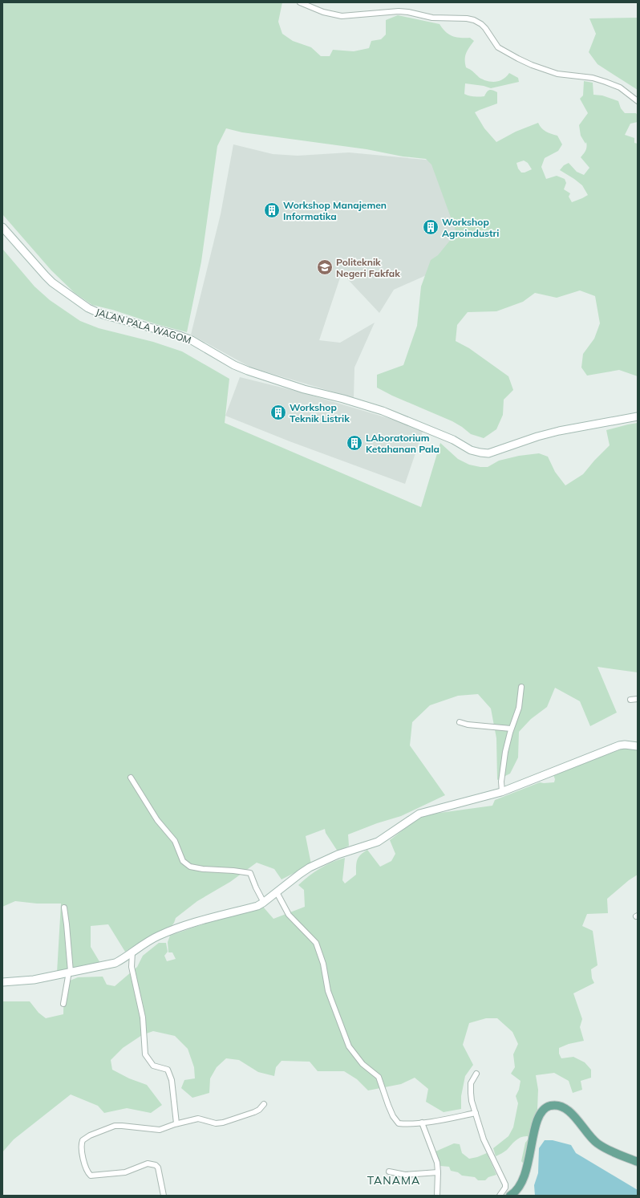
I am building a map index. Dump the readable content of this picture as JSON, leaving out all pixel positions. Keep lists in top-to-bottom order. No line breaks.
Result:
{"streets":{"main road":["JALAN PALA WAGOM"]},"districts":["TANAMA"],"places":{"building":["Workshop Manajemen Informatika","Workshop Agroindustri","Workshop Teknik Listrik","LAboratorium Ketahanan Pala"],"school or university":["Politeknik Negeri Fakfak"]}}
